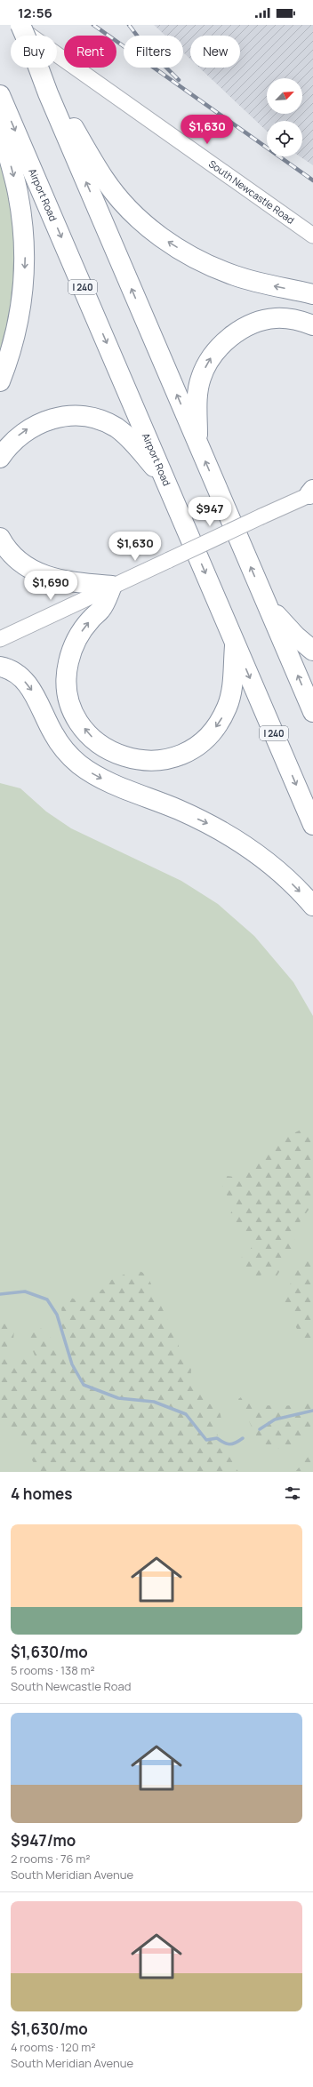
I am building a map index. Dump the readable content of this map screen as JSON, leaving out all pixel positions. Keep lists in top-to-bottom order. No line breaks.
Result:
{"streets":{"highway":["Airport Road","I 240"],"street":["South Newcastle Road"]},"north":"top right","page":{"status":"12:56","chip":["Buy","Rent","Filters","New"],"price":["$1,630","$947","$1,630","$1,690"],"heading":"4 homes","list":[{"name":"$1,630/mo","note":"5 rooms · 138 m² · South Newcastle Road"},{"name":"$947/mo","note":"2 rooms · 76 m² · South Meridian Avenue"},{"name":"$1,630/mo","note":"4 rooms · 120 m² · South Meridian Avenue"}]}}
